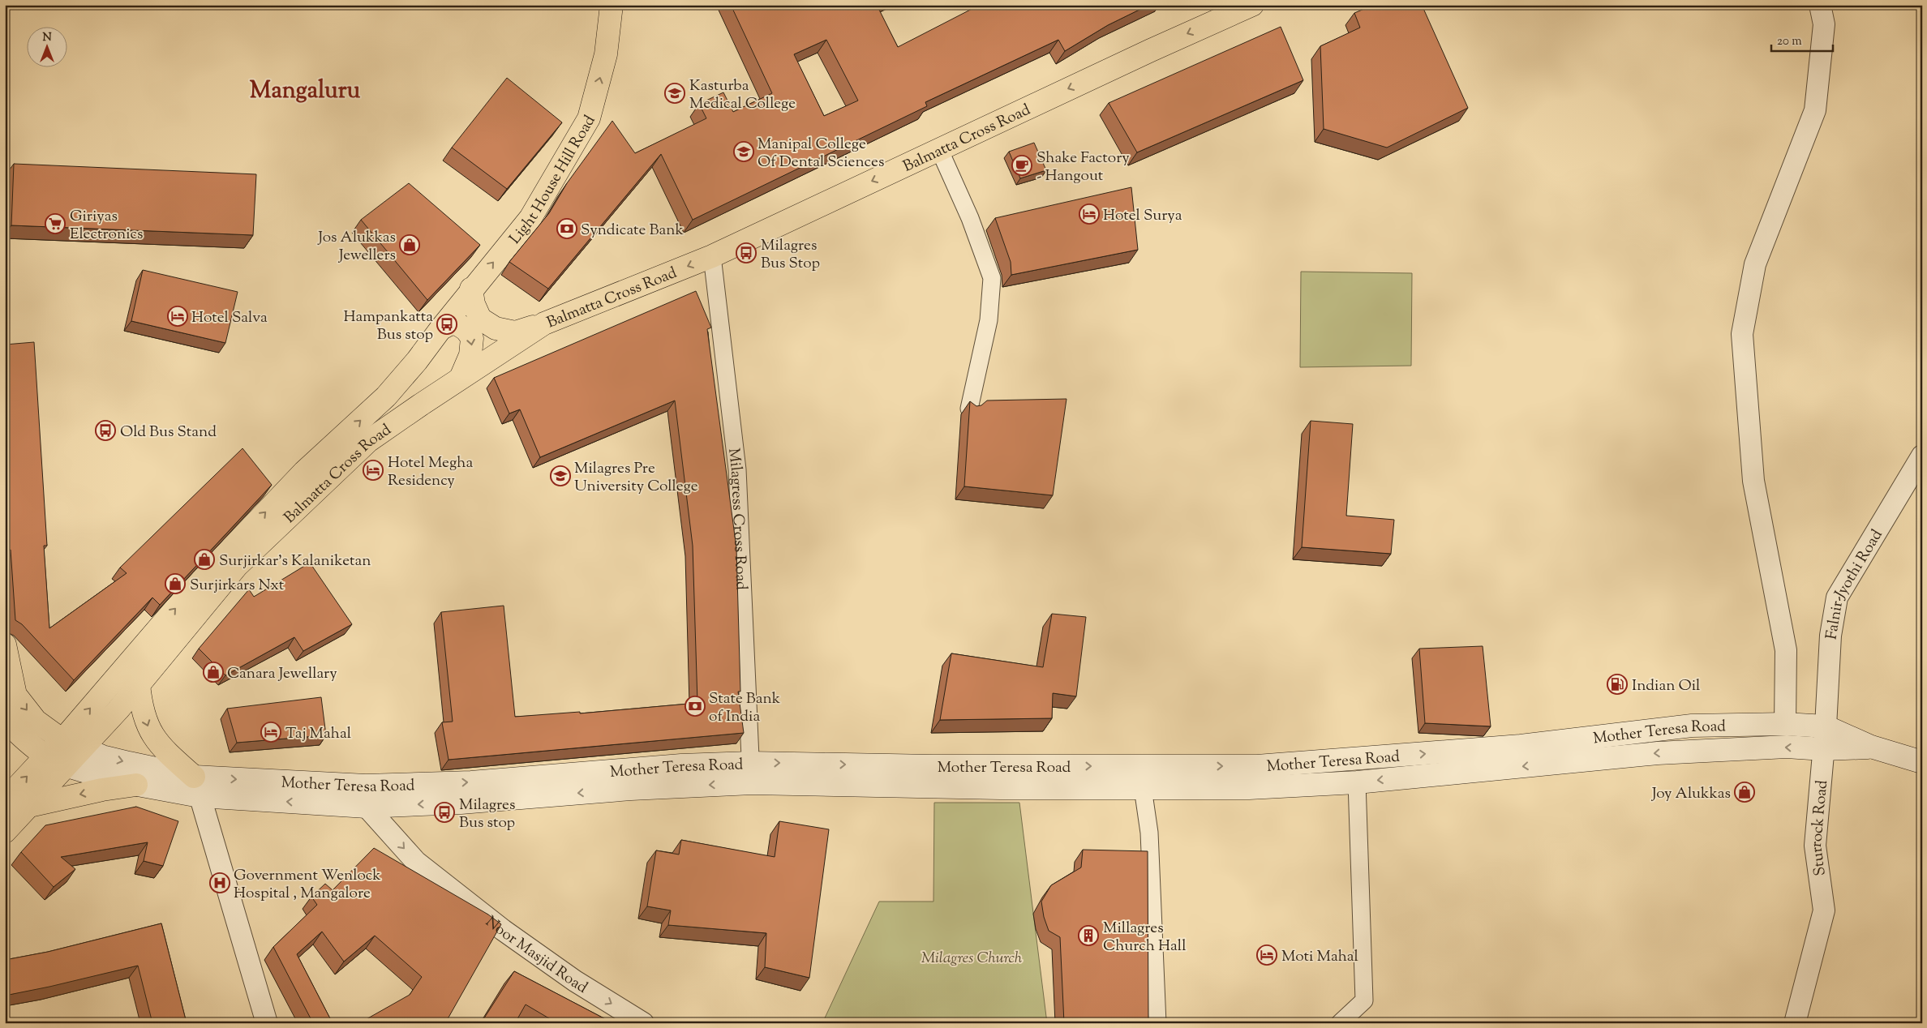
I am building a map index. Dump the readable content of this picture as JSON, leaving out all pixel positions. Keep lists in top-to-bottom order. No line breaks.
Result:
{"streets":{"main road":["Balmatta Cross Road","Light House Hill Road","Mother Teresa Road"],"street":["Milagress Cross Road","Falnir-Jyothi Road","Sturrock Road","Noor Masjid Road"]},"crossings":[["Balmatta Cross Road","Light House Hill Road"],["Balmatta Cross Road","Milagress Cross Road"],["Balmatta Cross Road","Mother Teresa Road"],["Light House Hill Road","Mother Teresa Road"],["Milagress Cross Road","Mother Teresa Road"],["Falnir-Jyothi Road","Mother Teresa Road"],["Falnir-Jyothi Road","Sturrock Road"],["Mother Teresa Road","Sturrock Road"],["Mother Teresa Road","Noor Masjid Road"]],"one_way":["Balmatta Cross Road","Light House Hill Road","Noor Masjid Road"],"districts":["Mangaluru"],"parks":["Milagres Church"],"places":{"school or university":["Kasturba Medical College","Manipal College Of Dental Sciences","Milagres Pre University College"],"cafe":["Shake Factory - Hangout"],"hotel":["Hotel Surya","Hotel Salva","Hotel Megha Residency","Taj Mahal","Moti Mahal"],"supermarket":["Giriyas Electronics"],"bank":["Syndicate Bank","State Bank of India"],"shop":["Jos Alukkas Jewellers","Surjirkar's Kalaniketan","Surjirkars Nxt","Canara Jewellary","Joy Alukkas"],"bus stop":["Milagres Bus Stop","Hampankatta Bus stop","Old Bus Stand","Milagres Bus stop"],"fuel station":["Indian Oil"],"hospital":["Government Wenlock Hospital , Mangalore"],"building":["Millagres Church Hall"]},"scale_bar":"20 m","north":"top"}
